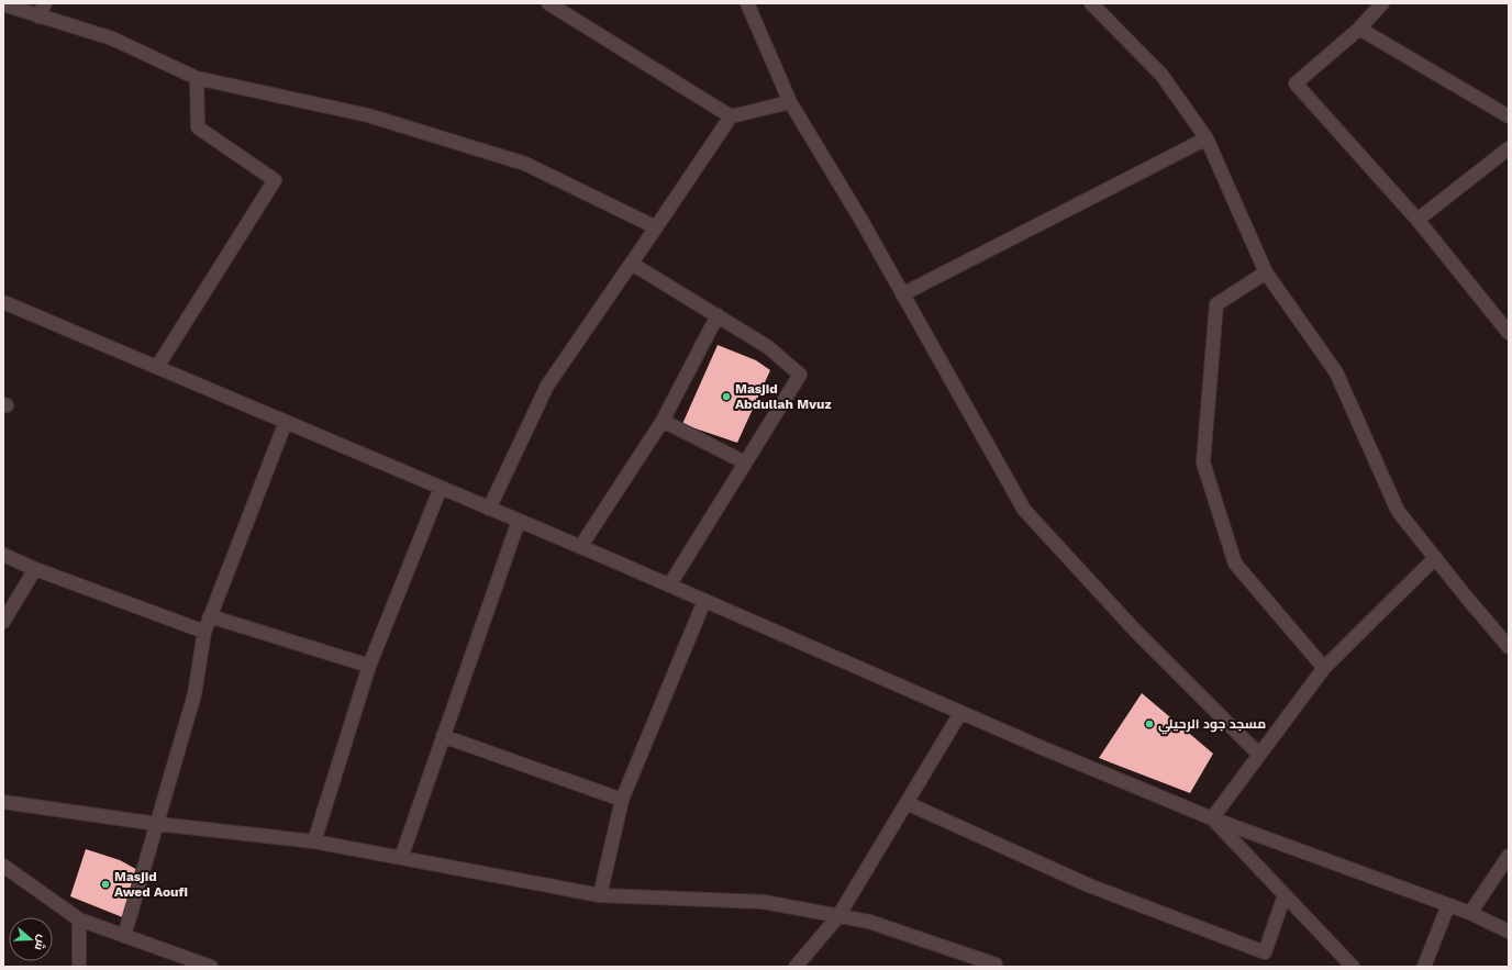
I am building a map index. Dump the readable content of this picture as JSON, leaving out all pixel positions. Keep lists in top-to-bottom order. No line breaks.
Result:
{"places":["Masjid Abdullah Mvuz","مسجد جود الرحيلي","Masjid Awed Aoufi"],"north":"right"}
